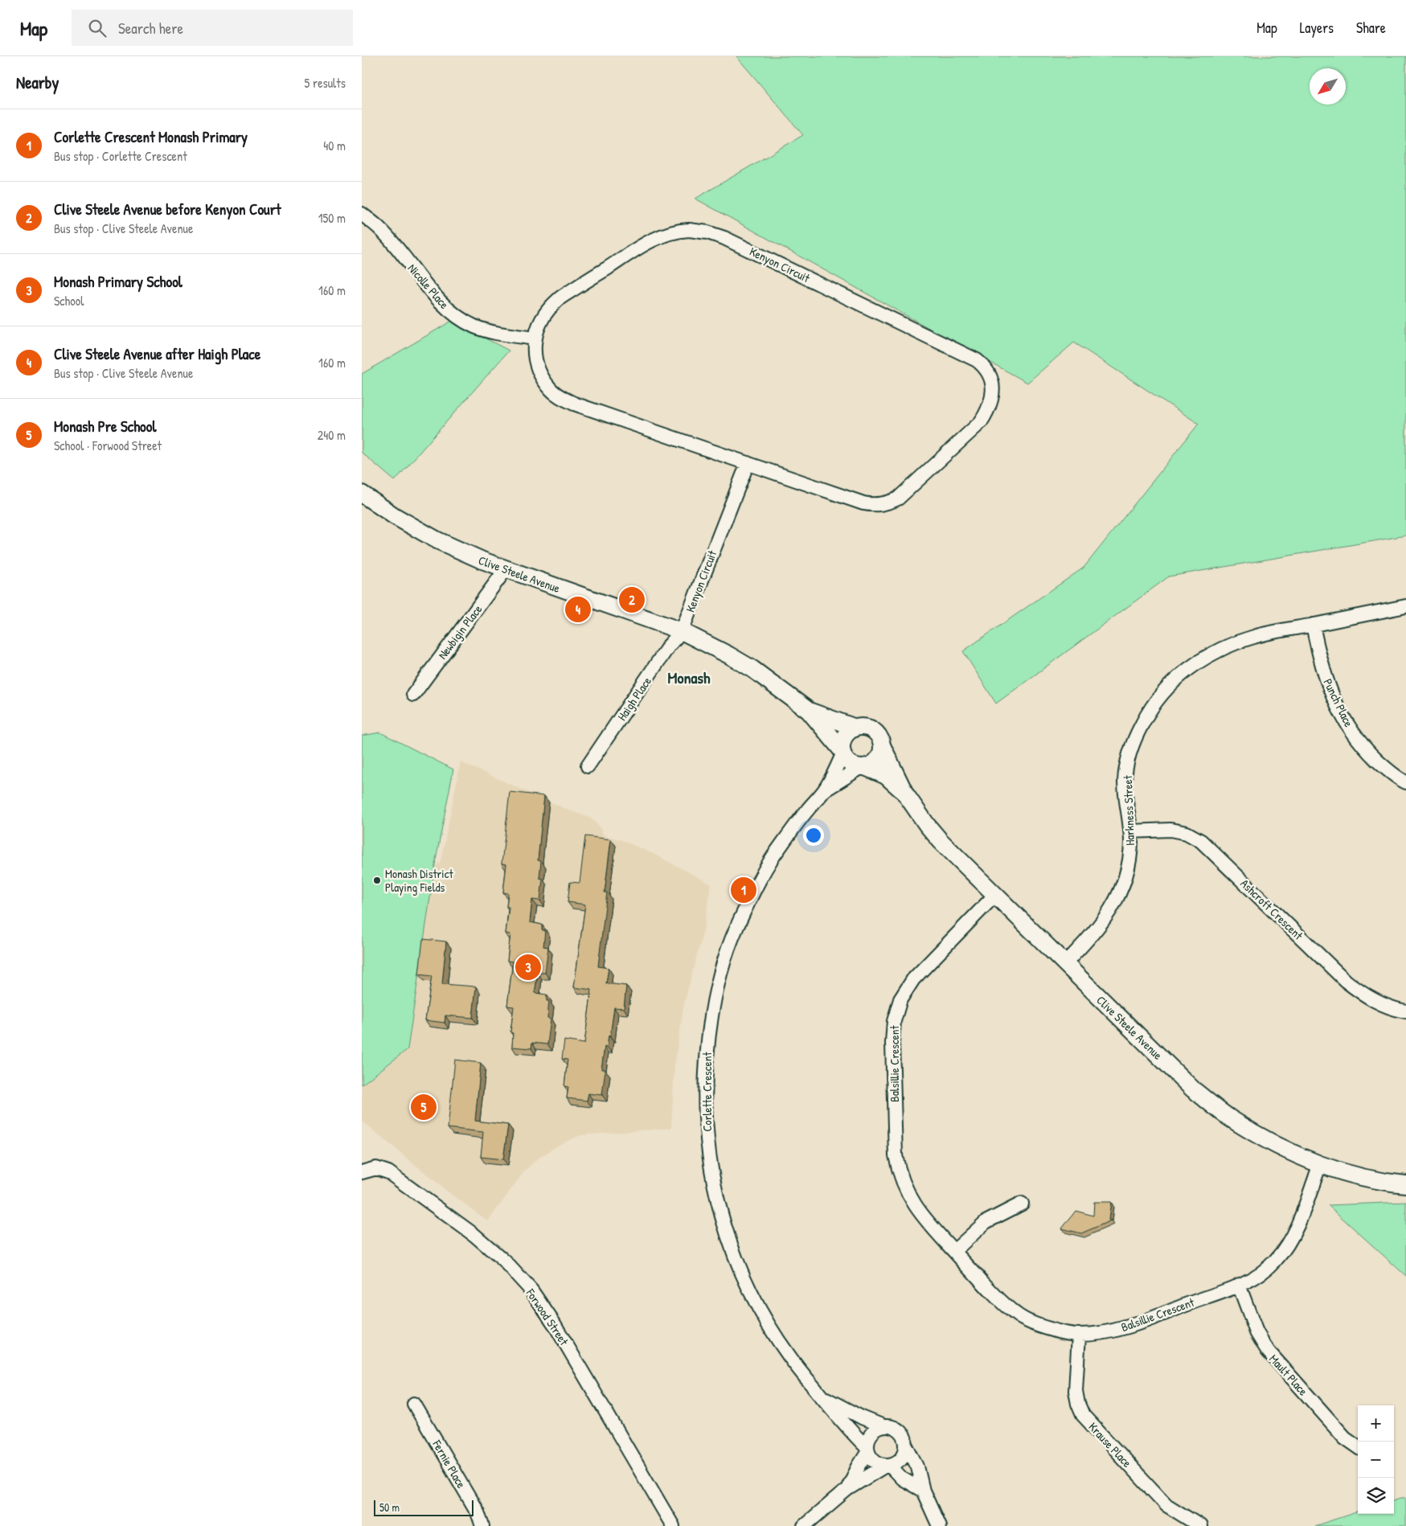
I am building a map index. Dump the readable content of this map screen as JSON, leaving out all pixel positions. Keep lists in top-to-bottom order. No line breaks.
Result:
{"streets":{"street":["Kenyon Circuit","Nicolle Place","Clive Steele Avenue","Newbigin Place","Haigh Place","Punch Place","Harkness Street","Ashcroft Crescent","Balsillie Crescent","Corlette Crescent","Forwood Street","Mault Place","Krause Place","Fernie Place"]},"crossings":[["Kenyon Circuit","Nicolle Place"],["Kenyon Circuit","Clive Steele Avenue"],["Kenyon Circuit","Haigh Place"],["Clive Steele Avenue","Newbigin Place"],["Clive Steele Avenue","Haigh Place"],["Clive Steele Avenue","Harkness Street"],["Clive Steele Avenue","Balsillie Crescent"],["Clive Steele Avenue","Corlette Crescent"],["Punch Place","Harkness Street"],["Harkness Street","Ashcroft Crescent"],["Balsillie Crescent","Mault Place"],["Balsillie Crescent","Krause Place"]],"districts":["Monash"],"places":["Monash District Playing Fields"],"scale_bar":"50 m","north":"bottom left","page":{"header":"Map","search":"Search here","nav":["Map","Layers","Share"],"heading":["Nearby","5 results"],"list":[{"mark":"1","name":"Corlette Crescent Monash Primary","note":"Bus stop · Corlette Crescent","value":"40 m"},{"mark":"2","name":"Clive Steele Avenue before Kenyon Court","note":"Bus stop · Clive Steele Avenue","value":"150 m"},{"mark":"3","name":"Monash Primary School","note":"School","value":"160 m"},{"mark":"4","name":"Clive Steele Avenue after Haigh Place","note":"Bus stop · Clive Steele Avenue","value":"160 m"},{"mark":"5","name":"Monash Pre School","note":"School · Forwood Street","value":"240 m"}],"pins":["2","4","1","3","5"],"map_buttons":["+","−"],"scale":"50 m"}}
